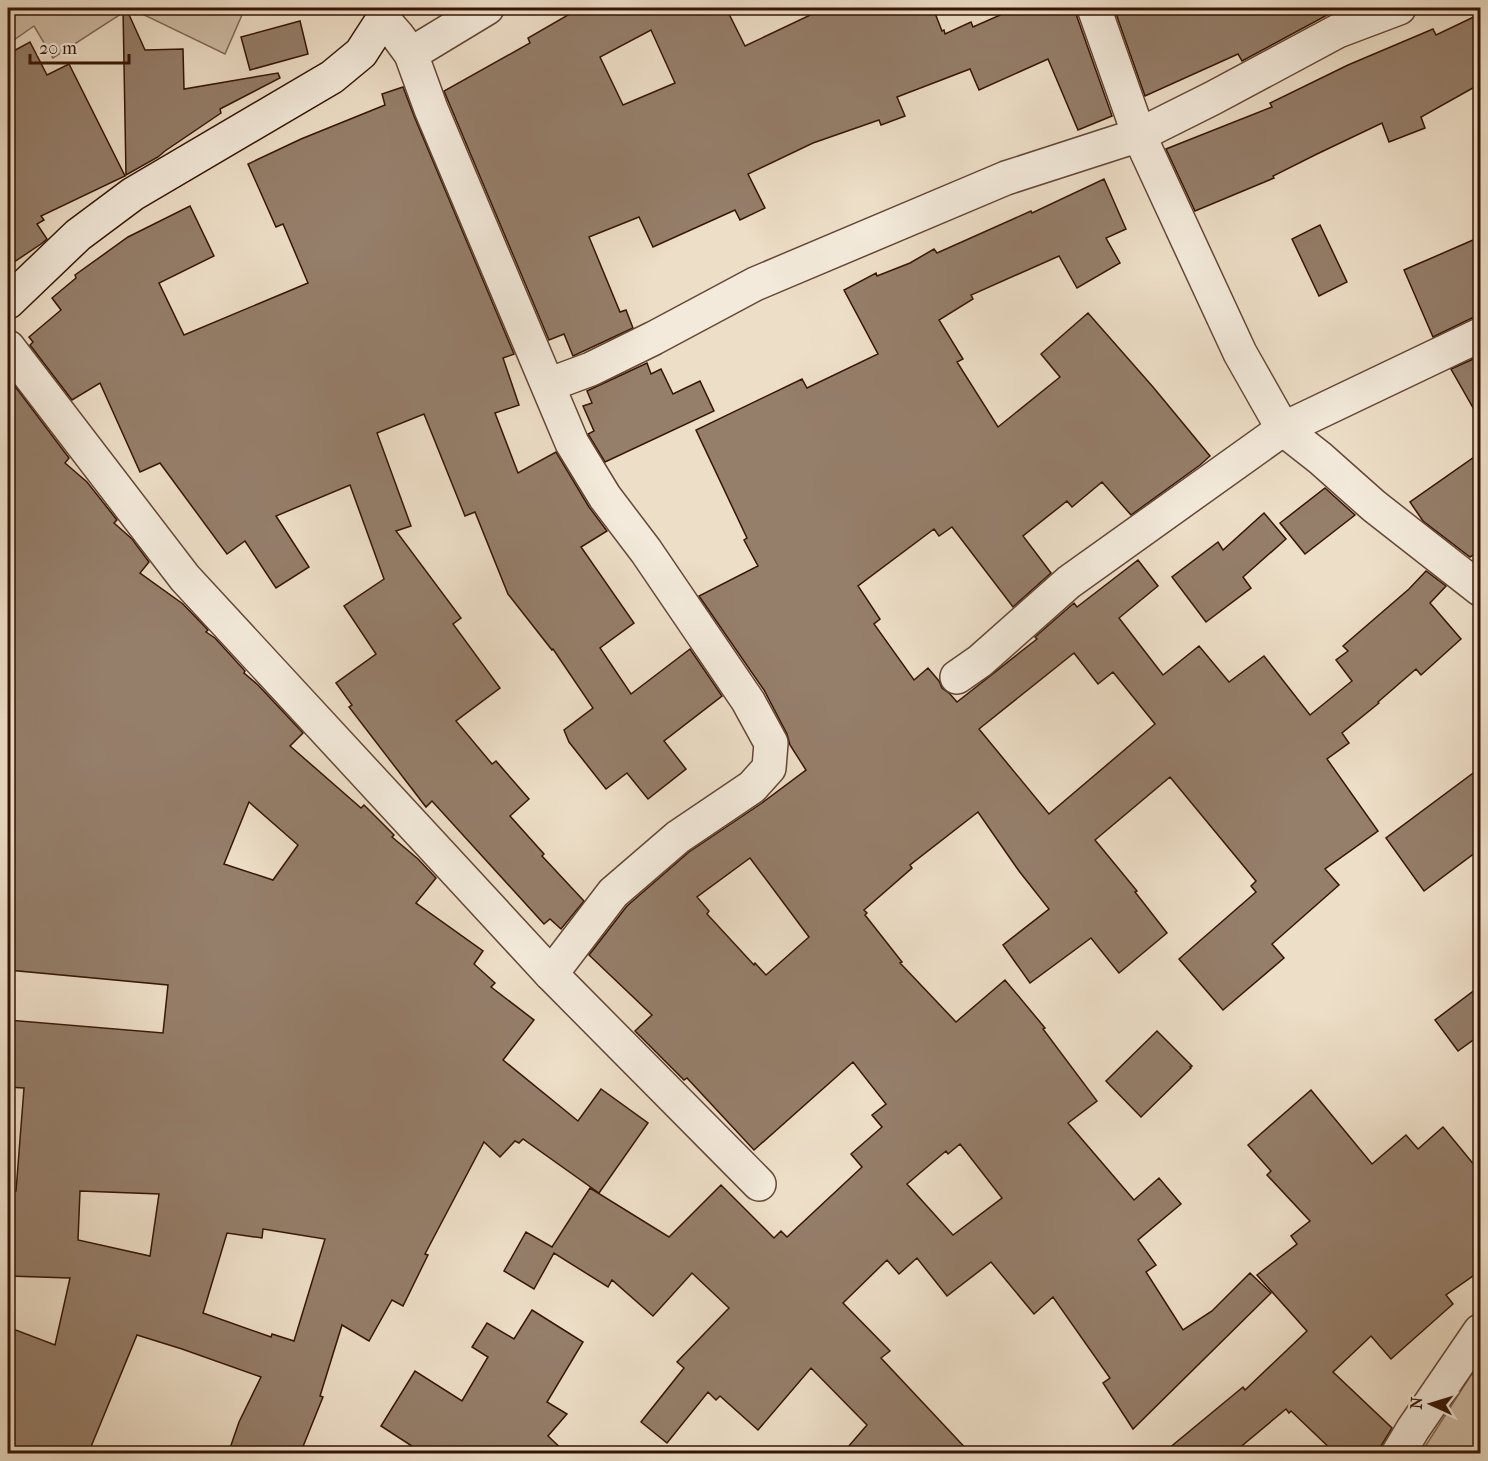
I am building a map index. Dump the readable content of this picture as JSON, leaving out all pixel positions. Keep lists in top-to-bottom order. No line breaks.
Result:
{"scale_bar":"20 m","north":"left"}
